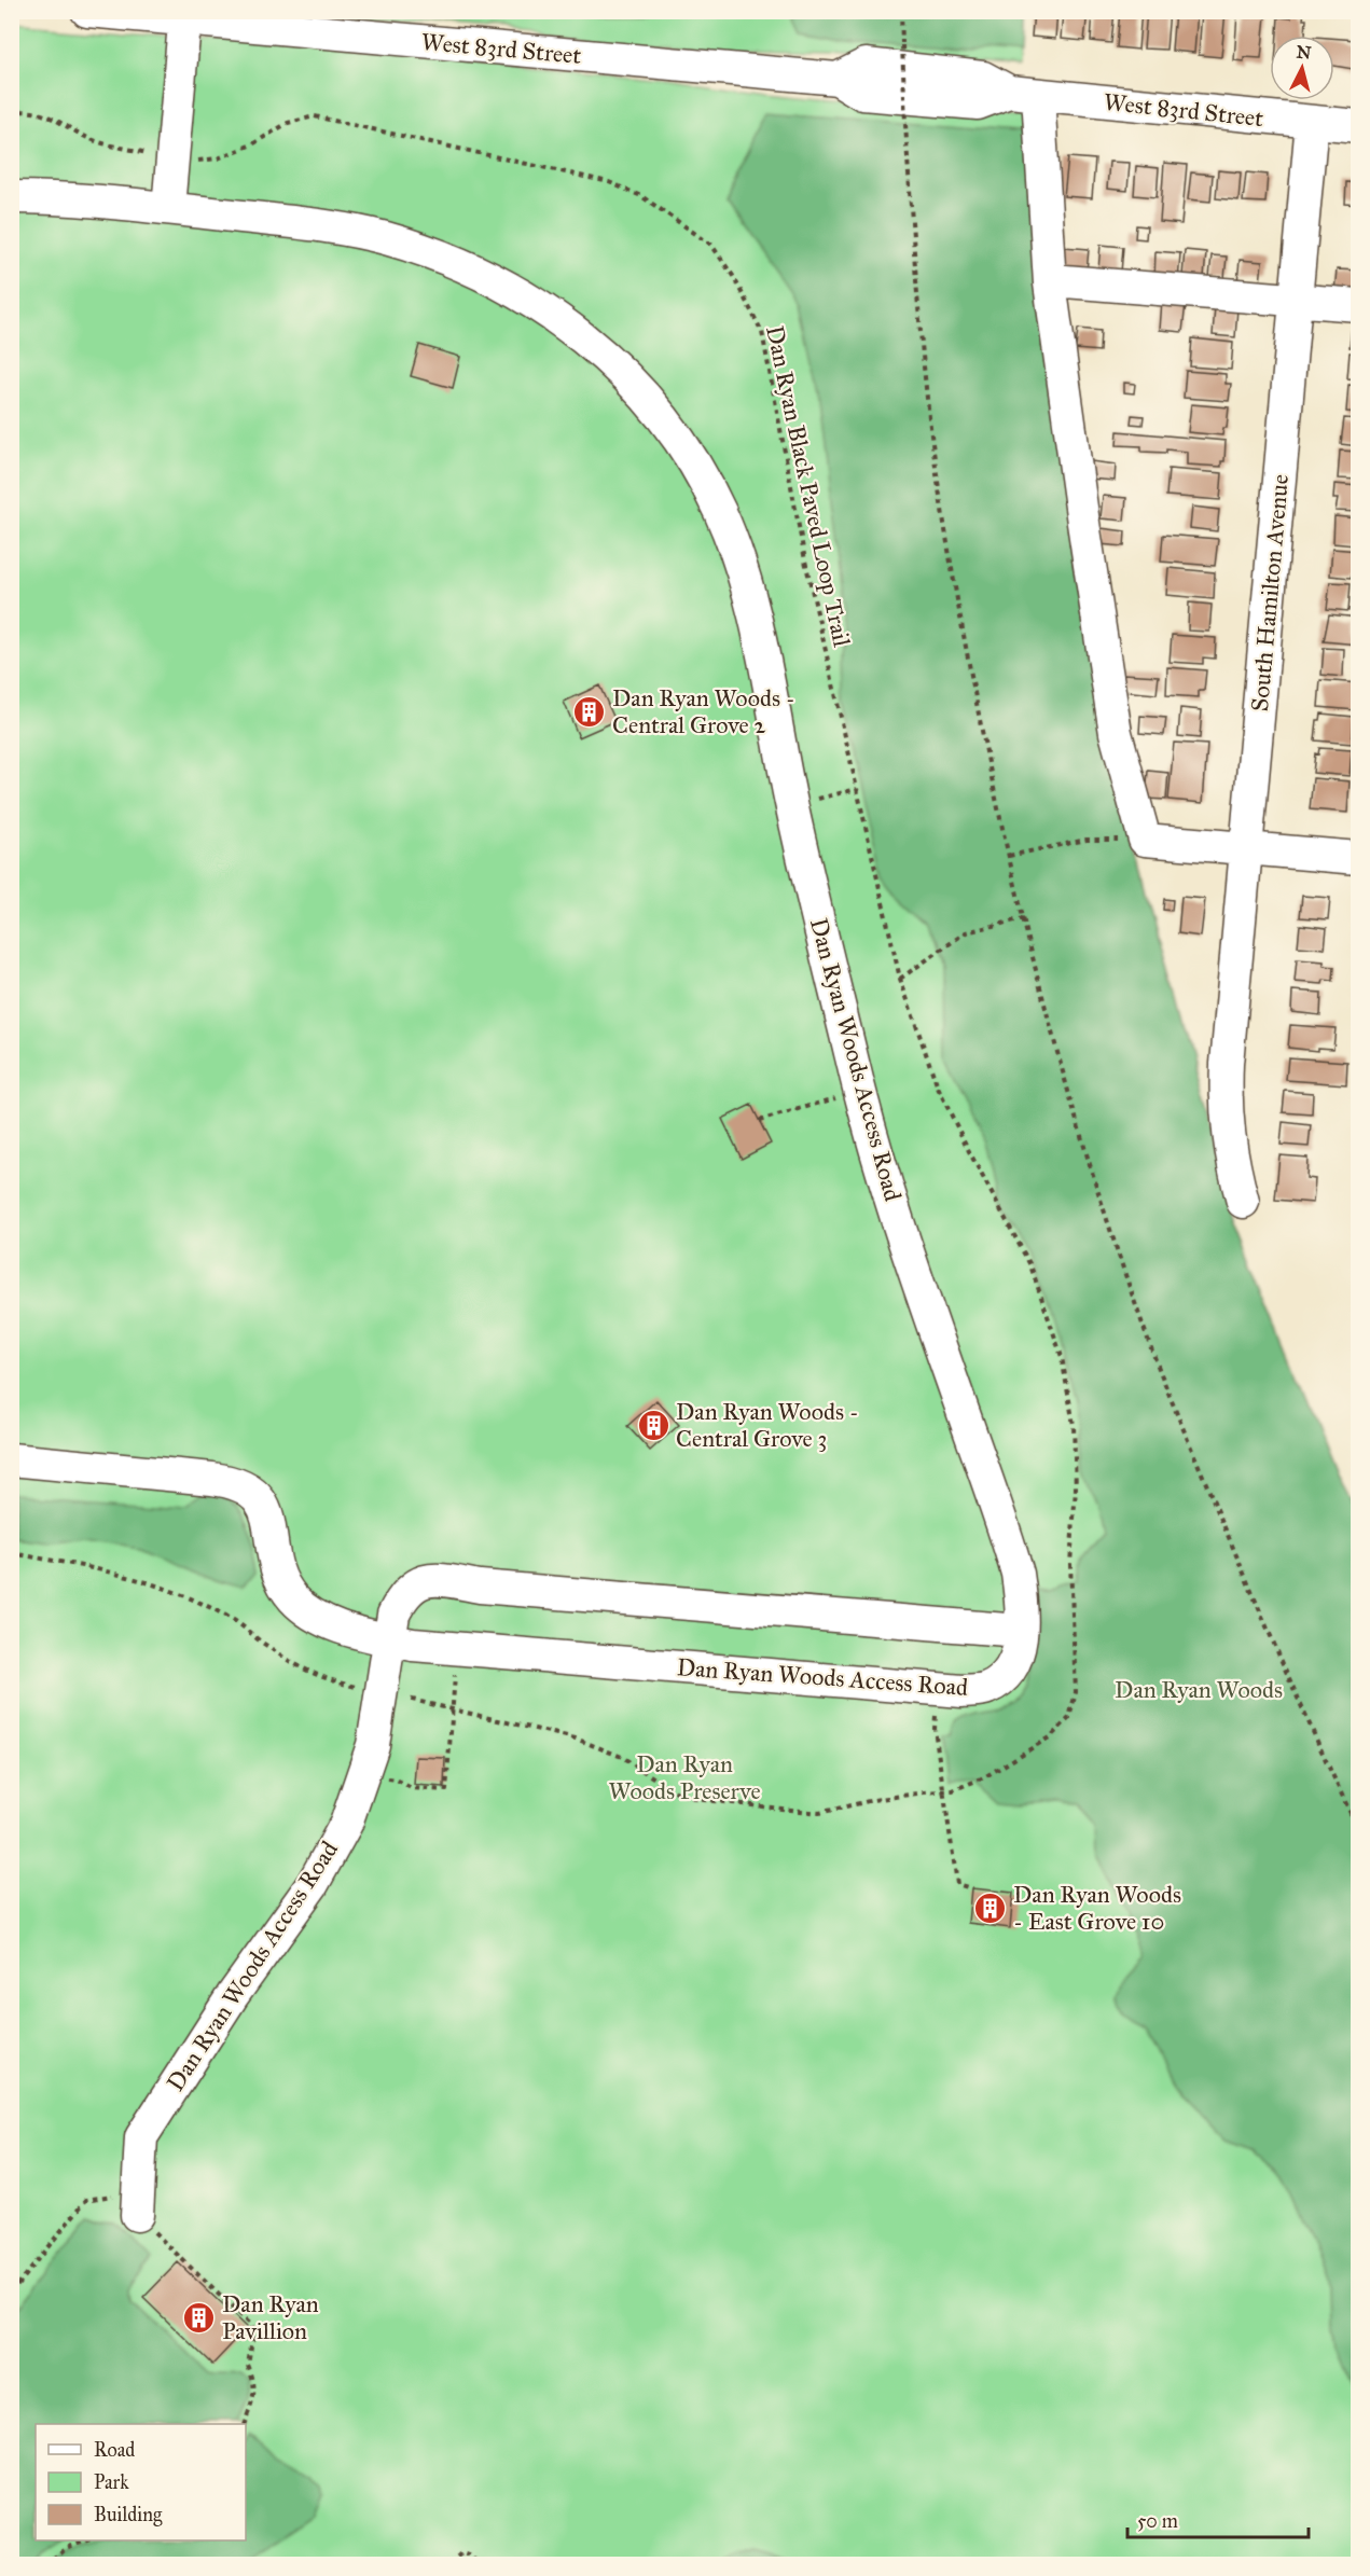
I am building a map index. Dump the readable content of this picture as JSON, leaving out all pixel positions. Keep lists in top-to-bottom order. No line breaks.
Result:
{"streets":{"street":["West 83rd Street","South Hamilton Avenue","Dan Ryan Woods Access Road"],"path":["Dan Ryan Black Paved Loop Trail"]},"crossings":[["West 83rd Street","South Hamilton Avenue"]],"parks":["Dan Ryan Woods","Dan Ryan Woods Preserve"],"places":{"building":["Dan Ryan Woods - Central Grove 2","Dan Ryan Woods - Central Grove 3","Dan Ryan Woods - East Grove 10","Dan Ryan Pavillion"]},"legend":["Road","Park","Building"],"scale_bar":"50 m","north":"top"}
